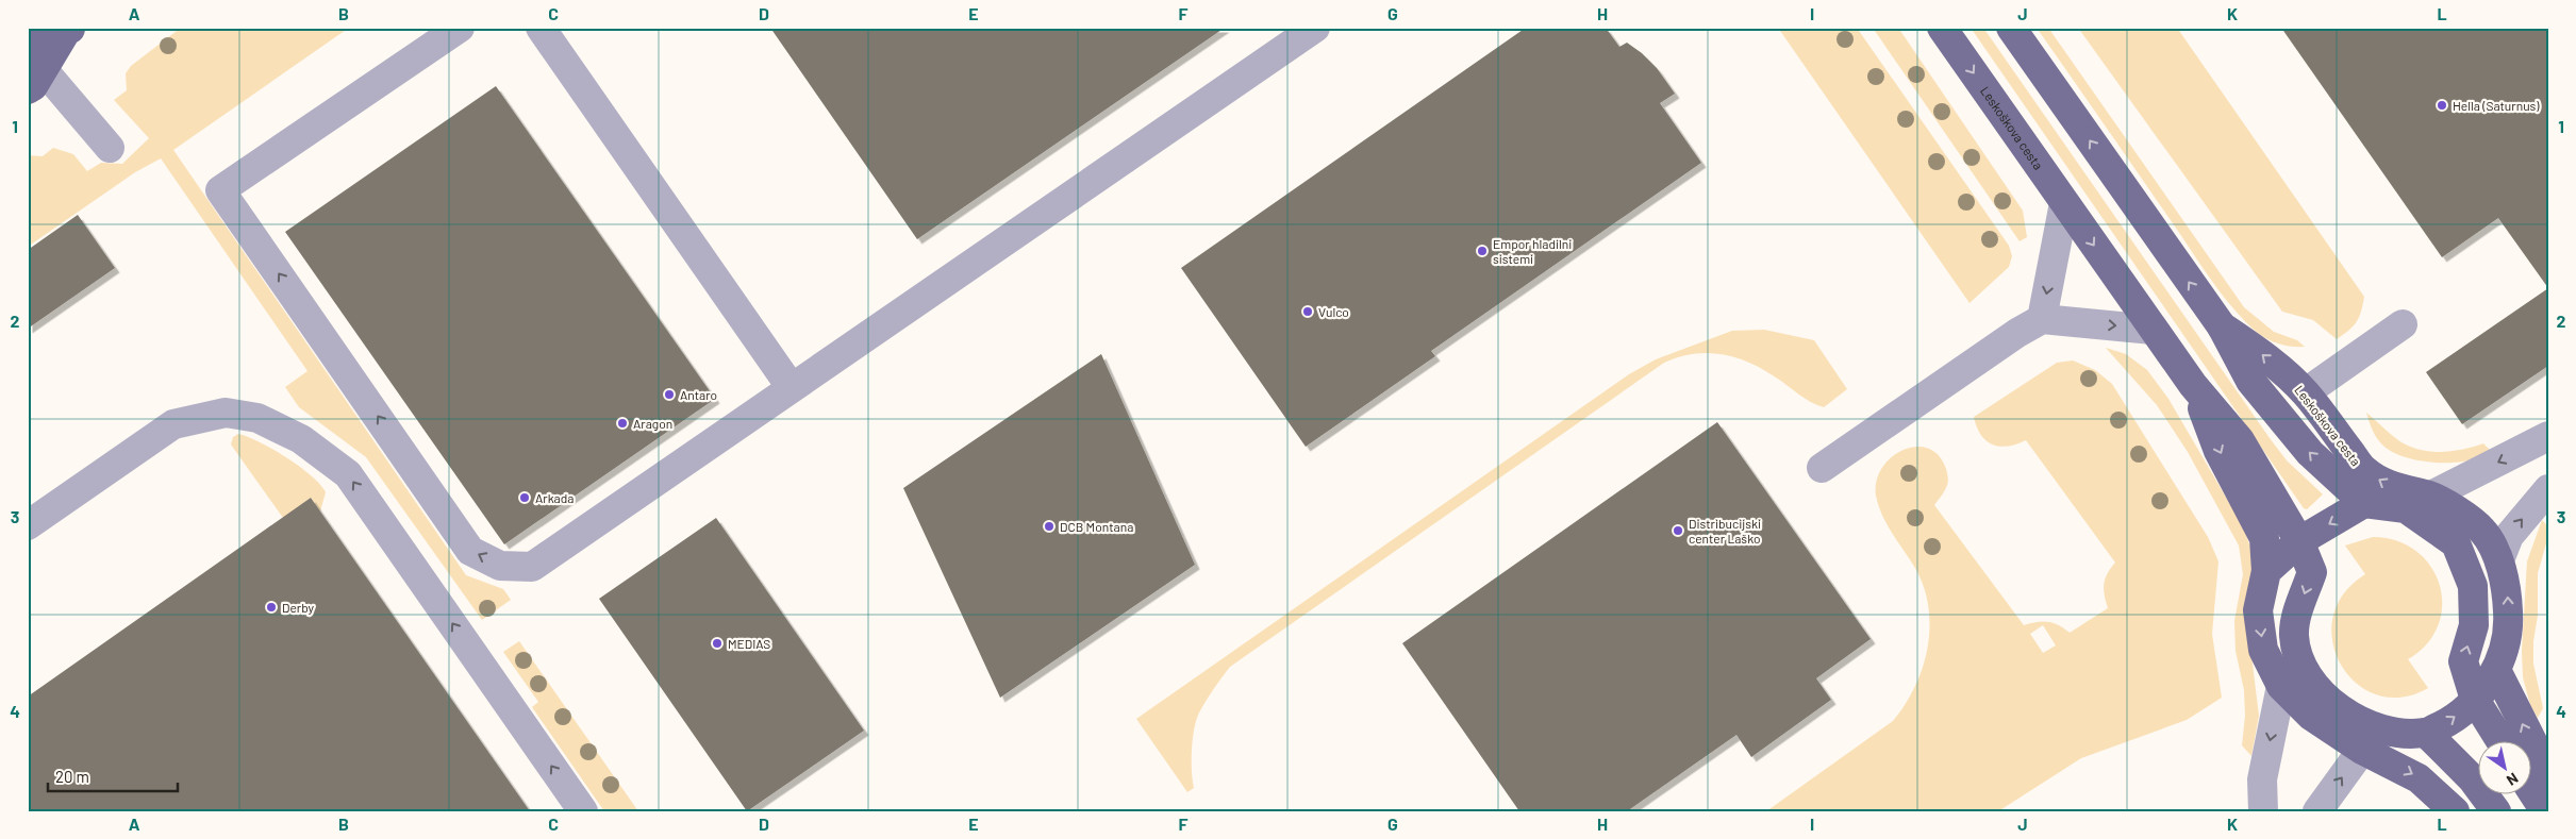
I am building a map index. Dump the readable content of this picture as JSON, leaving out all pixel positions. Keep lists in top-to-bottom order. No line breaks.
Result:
{"streets":{"main road":["Leskoškova cesta"]},"places":["Hella (Saturnus)","Empor hladilni sistemi","Vulco","Antaro","Aragon","Arkada","DCB Montana","Distribucijski center Laško","Derby","MEDIAS"],"scale_bar":"20 m","north":"bottom right","grid":{"columns":["A","B","C","D","E","F","G","H","I","J","K","L"],"rows":["1","2","3","4"]}}
